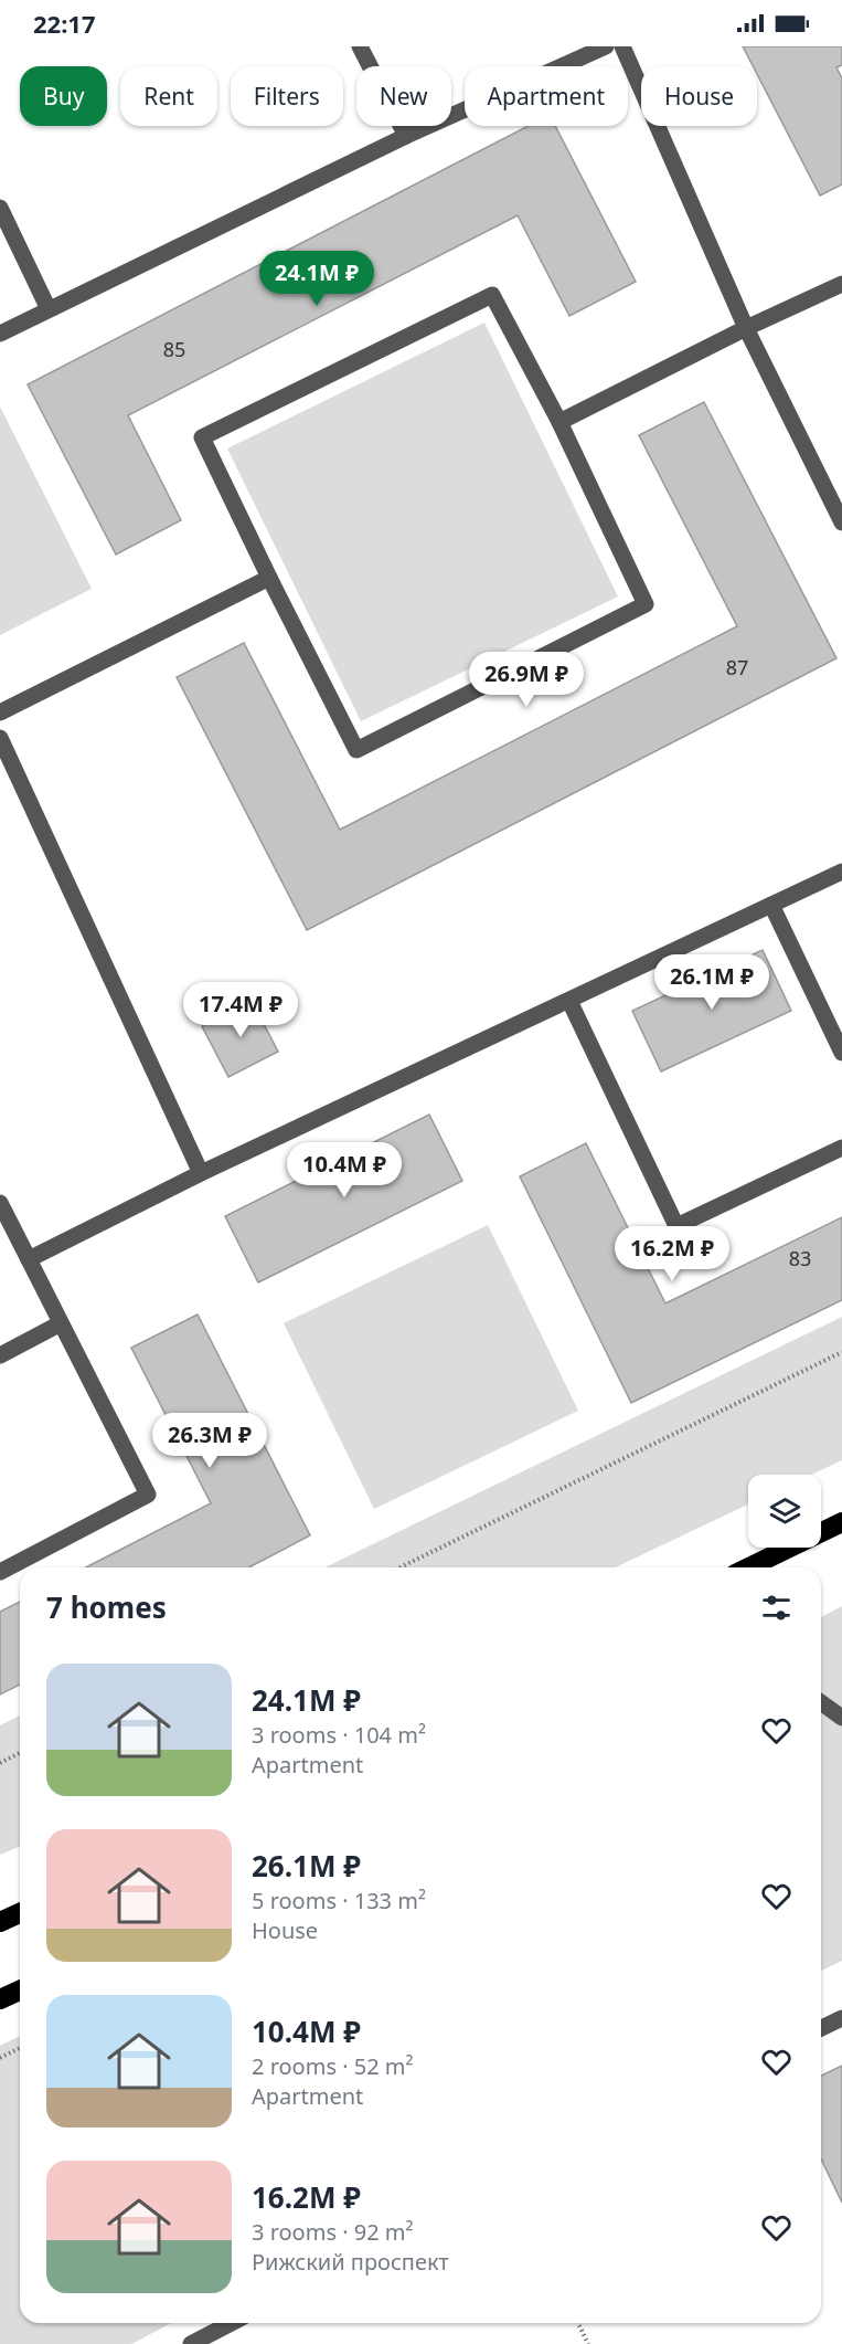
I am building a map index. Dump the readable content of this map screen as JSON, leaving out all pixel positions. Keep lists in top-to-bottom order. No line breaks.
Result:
{"house_numbers":["85","87","83"],"page":{"status":"22:17","chip":["Buy","Rent","Filters","New","Apartment","House"],"price":["24.1M ₽","26.9M ₽","26.1M ₽","17.4M ₽","10.4M ₽","16.2M ₽","26.3M ₽"],"heading":"7 homes","list":[{"name":"24.1M ₽","note":"3 rooms · 104 m² · Apartment"},{"name":"26.1M ₽","note":"5 rooms · 133 m² · House"},{"name":"10.4M ₽","note":"2 rooms · 52 m² · Apartment"},{"name":"16.2M ₽","note":"3 rooms · 92 m² · Рижский проспект"}]}}
